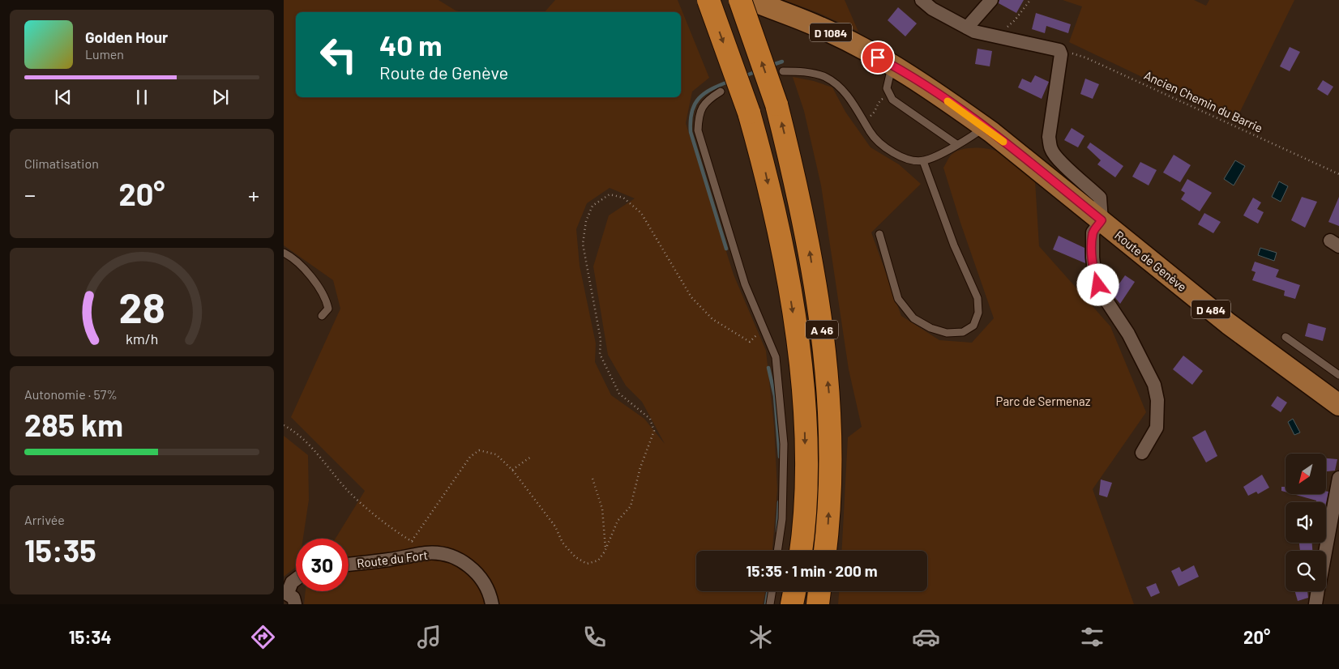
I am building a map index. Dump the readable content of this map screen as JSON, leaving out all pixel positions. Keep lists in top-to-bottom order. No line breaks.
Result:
{"streets":{"highway":["A 46"],"main road":["D 1084","Route de Genève","D 484"],"street":["Route du Fort"],"path":["Ancien Chemin du Barrie"]},"parks":["Parc de Sermenaz"],"north":"bottom left","page":{"turn":["40 m","Route de Genève"],"song":["Golden Hour","Lumen"],"tile":["Climatisation",["Autonomie · 57%","285 km"],["Arrivée","15:35"]],"heat":["−","20°","+"],"limit":"30","trip":"15:35 · 1 min · 200 m","tabs":["15:34","20°"],"gauge":["28","km/h"]}}
